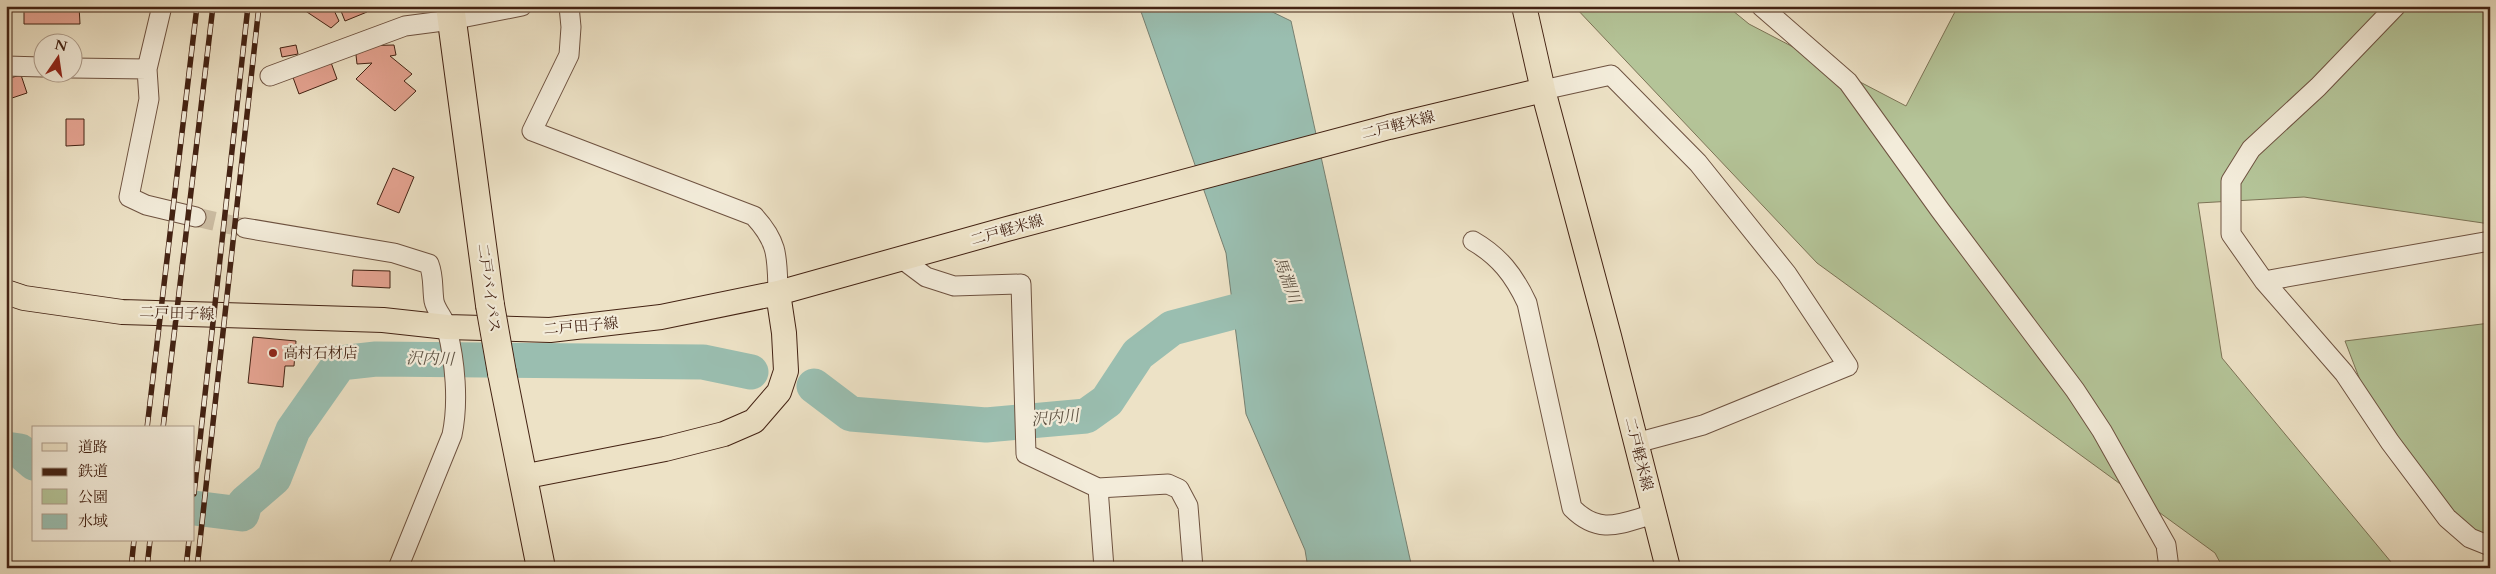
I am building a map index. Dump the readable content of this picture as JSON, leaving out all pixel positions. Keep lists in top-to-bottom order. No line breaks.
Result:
{"streets":{"highway":["二戸バイパス"],"main road":["二戸軽米線","二戸田子線"]},"crossings":[["二戸軽米線","二戸田子線"]],"water":["馬淵川","沢内川"],"places":["高村石材店"],"legend":["道路","鉄道","公園","水域"],"north":"top"}
